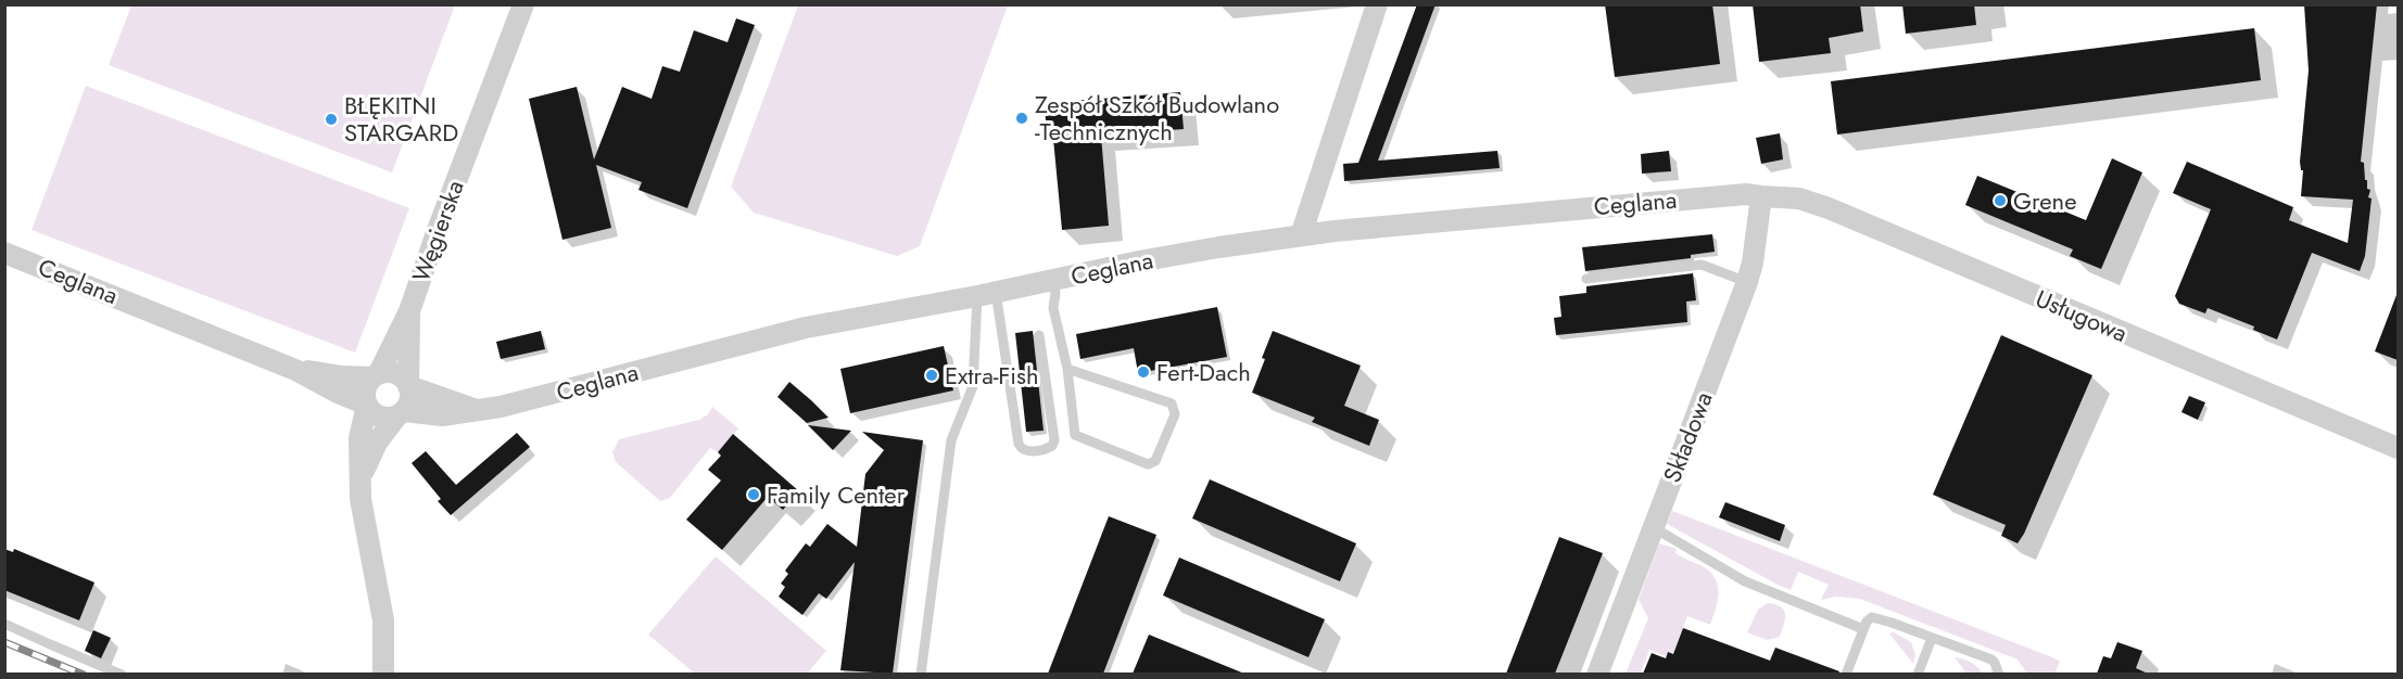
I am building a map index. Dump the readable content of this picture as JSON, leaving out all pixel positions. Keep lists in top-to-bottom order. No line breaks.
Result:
{"streets":{"street":["Ceglana","Węgierska","Usługowa","Składowa"]},"crossings":[["Ceglana","Węgierska"],["Ceglana","Usługowa"],["Ceglana","Składowa"],["Usługowa","Składowa"]],"places":["Zespół Szkół Budowlano -Technicznych","BŁĘKITNI STARGARD","Grene","Fert-Dach","Extra-Fish","Family Center"]}
